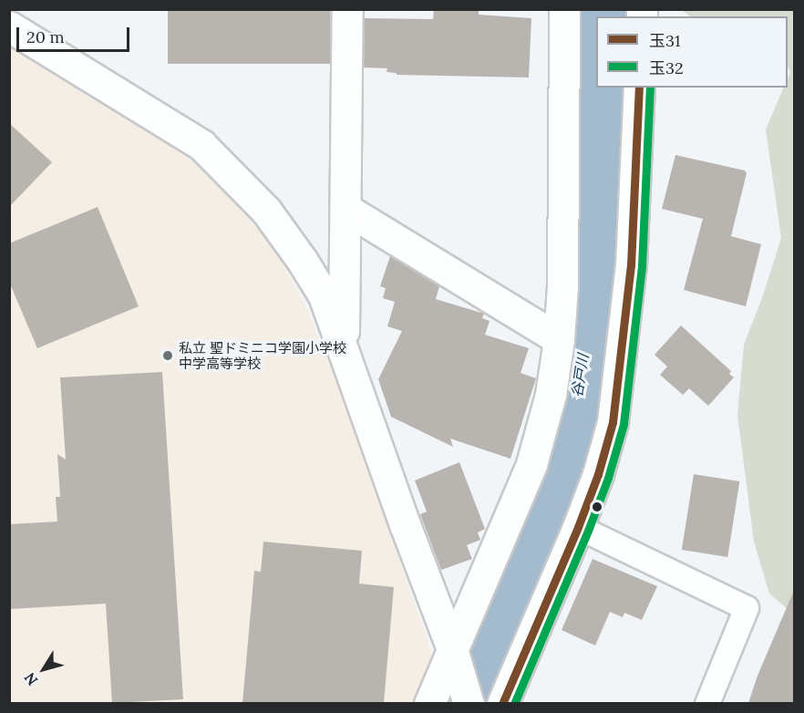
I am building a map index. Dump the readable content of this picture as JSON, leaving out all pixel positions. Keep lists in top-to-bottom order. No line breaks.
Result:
{"water":["谷戸川"],"places":["私立 聖ドミニコ学園小学校 中学高等学校"],"lines":["transit line 玉31","transit line 玉32"],"legend":["玉31","玉32"],"scale_bar":"20 m","north":"bottom left"}
